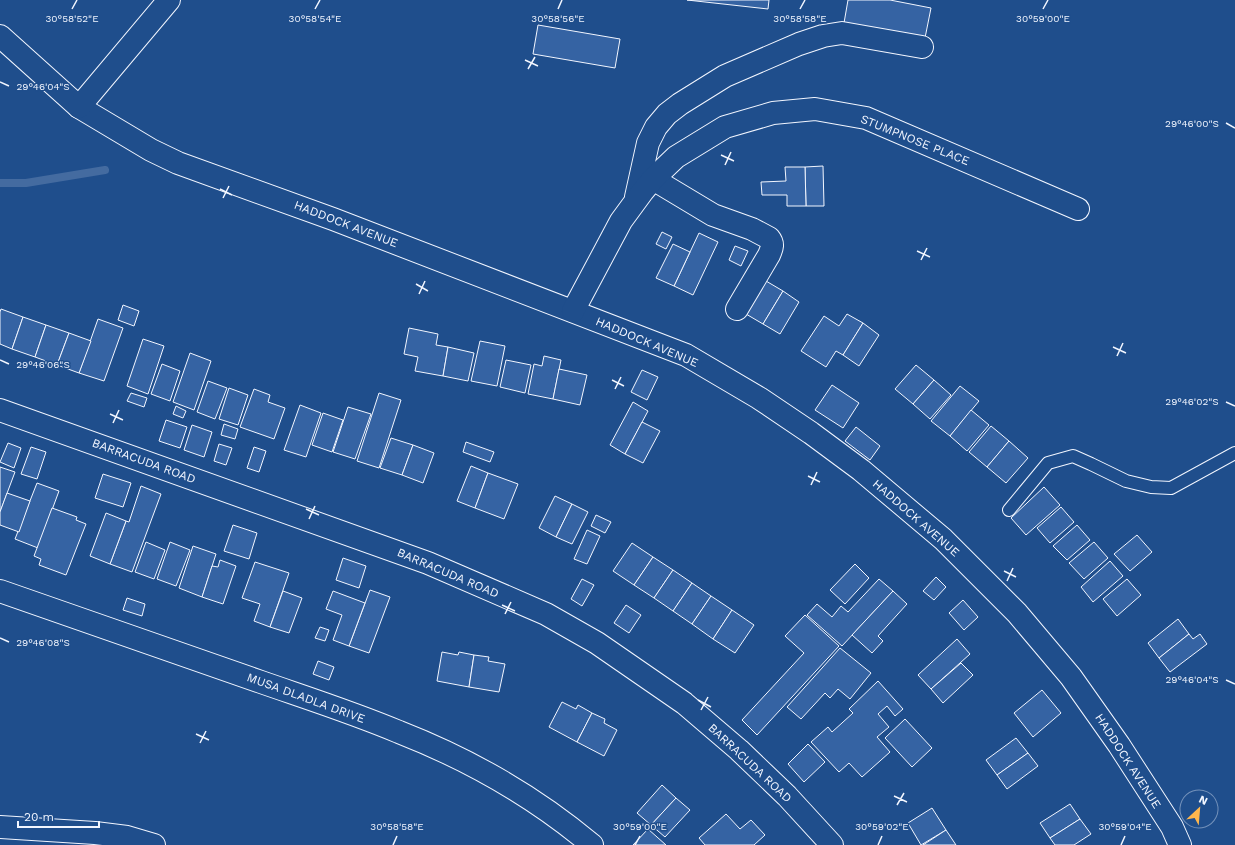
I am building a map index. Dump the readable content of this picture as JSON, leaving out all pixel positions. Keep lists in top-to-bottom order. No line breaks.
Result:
{"streets":{"street":["STUMPNOSE PLACE","HADDOCK AVENUE","BARRACUDA ROAD","MUSA DLADLA DRIVE"]},"crossings":[["STUMPNOSE PLACE","HADDOCK AVENUE"]],"scale_bar":"20 m","north":"top right","coordinates":["30°58'54\"E","30°58'52\"E","30°58'58\"E","30°58'56\"E","30°59'00\"E","29°46'04\"S","29°46'00\"S","29°46'06\"S","29°46'02\"S","29°46'08\"S","30°59'02\"E","30°59'04\"E"]}
